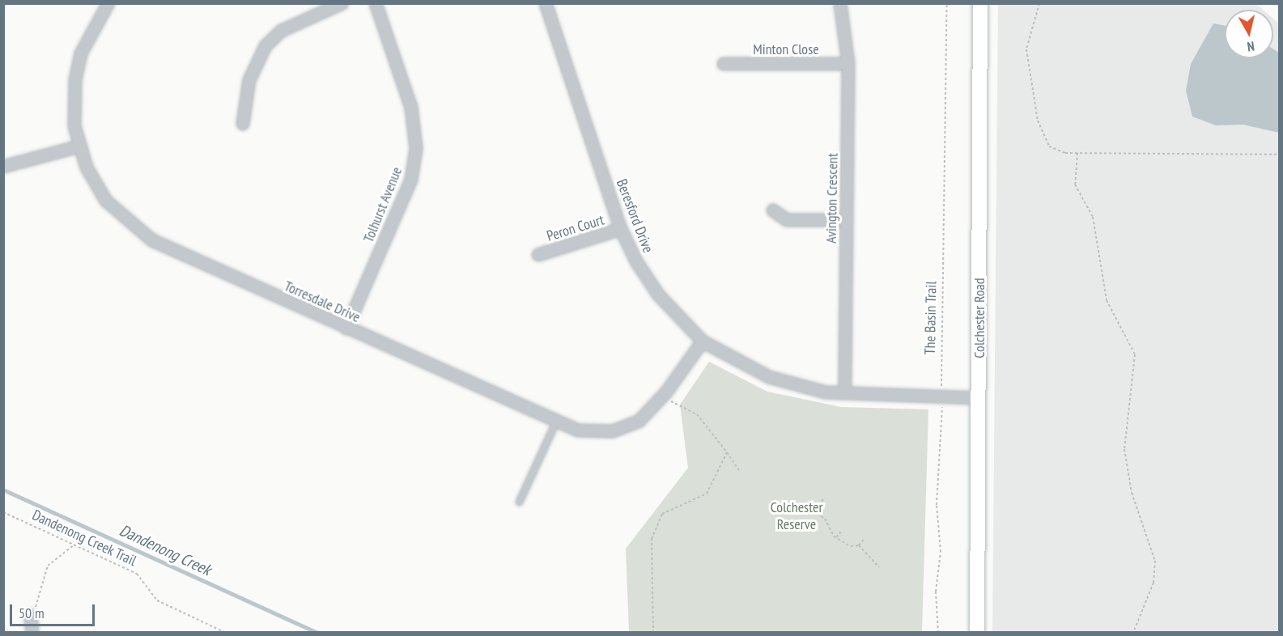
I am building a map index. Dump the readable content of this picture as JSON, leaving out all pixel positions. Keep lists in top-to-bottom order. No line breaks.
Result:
{"streets":{"main road":["Colchester Road"],"street":["Minton Close","Avington Crescent","Tolhurst Avenue","Beresford Drive","Peron Court","Torresdale Drive"],"path":["The Basin Trail","Dandenong Creek Trail"]},"crossings":[["Minton Close","Avington Crescent"],["Avington Crescent","Beresford Drive"],["Tolhurst Avenue","Torresdale Drive"],["Beresford Drive","Peron Court"],["Beresford Drive","Torresdale Drive"],["Beresford Drive","The Basin Trail"],["Beresford Drive","Colchester Road"]],"water":["Dandenong Creek"],"parks":["Colchester Reserve"],"scale_bar":"50 m","north":"bottom"}
